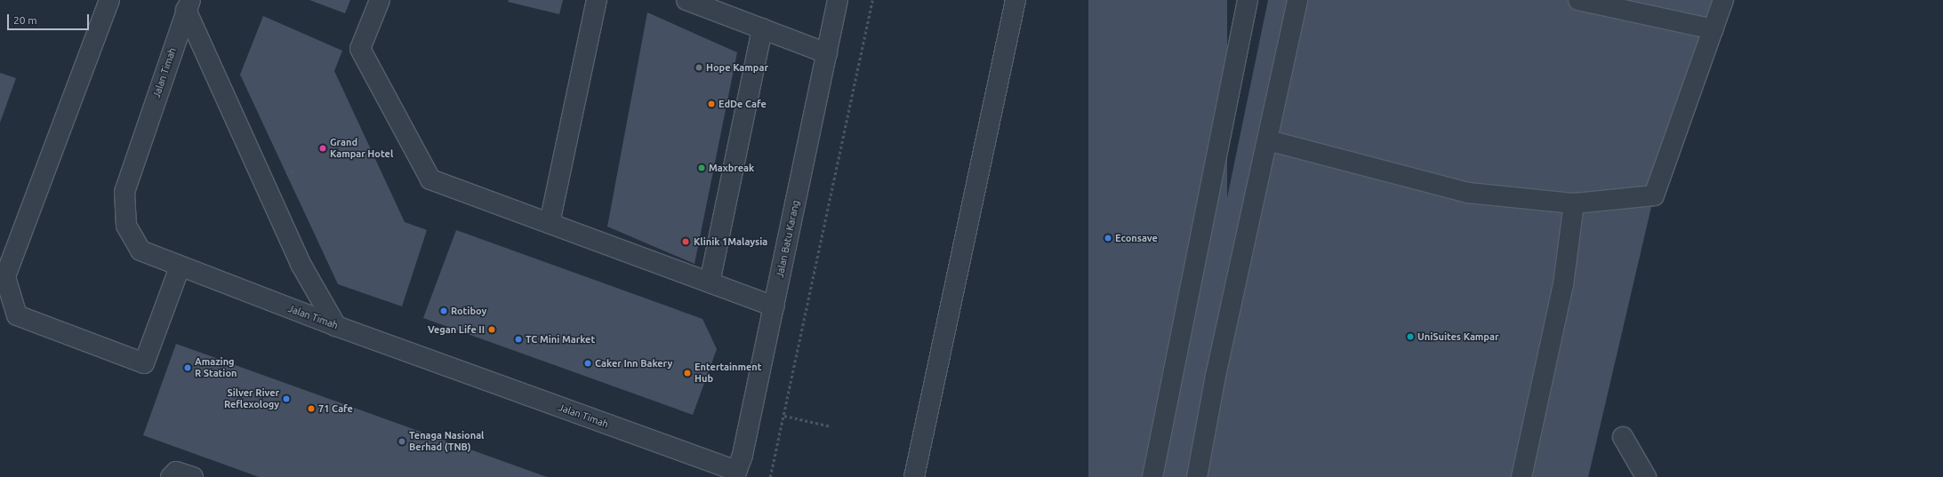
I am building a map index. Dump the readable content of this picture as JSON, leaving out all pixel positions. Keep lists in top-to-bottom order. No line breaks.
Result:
{"streets":{"street":["Jalan Timah","Jalan Batu Karang"]},"crossings":[["Jalan Timah","Jalan Batu Karang"]],"places":["Hope Kampar","EdDe Cafe","Grand Kampar Hotel","Maxbreak","Econsave","Klinik 1Malaysia","Rotiboy","Vegan Life II","UniSuites Kampar","TC Mini Market","Caker Inn Bakery","Amazing R Station","Entertainment Hub","Silver River Reflexology","71 Cafe","Tenaga Nasional Berhad (TNB)"],"scale_bar":"20 m"}
